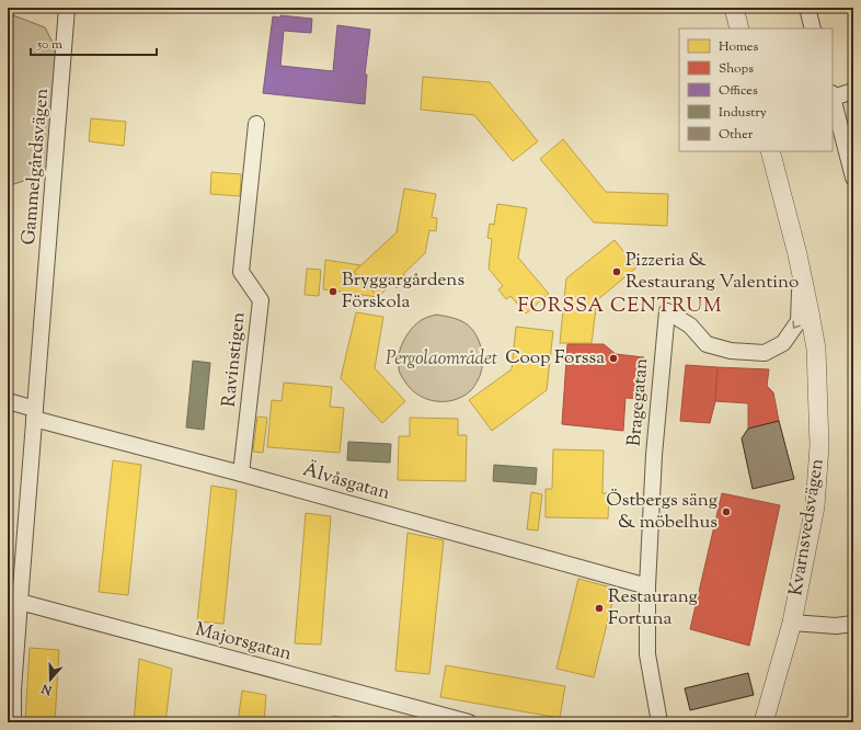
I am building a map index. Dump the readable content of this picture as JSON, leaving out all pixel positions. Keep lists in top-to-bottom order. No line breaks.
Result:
{"streets":{"street":["Gammelgårdsvägen","Ravinstigen","Bragegatan","Älvåsgatan","Kvarnsvedsvägen","Majorsgatan"]},"crossings":[["Gammelgårdsvägen","Älvåsgatan"],["Gammelgårdsvägen","Majorsgatan"],["Ravinstigen","Älvåsgatan"],["Bragegatan","Älvåsgatan"],["Bragegatan","Kvarnsvedsvägen"]],"districts":["FORSSA CENTRUM"],"parks":["Pergolaområdet"],"places":["Pizzeria & Restaurang Valentino","Bryggargårdens Förskola","Coop Forssa","Östbergs säng & möbelhus","Restaurang Fortuna"],"legend":["Homes","Shops","Offices","Industry","Other"],"scale_bar":"50 m","north":"bottom"}
